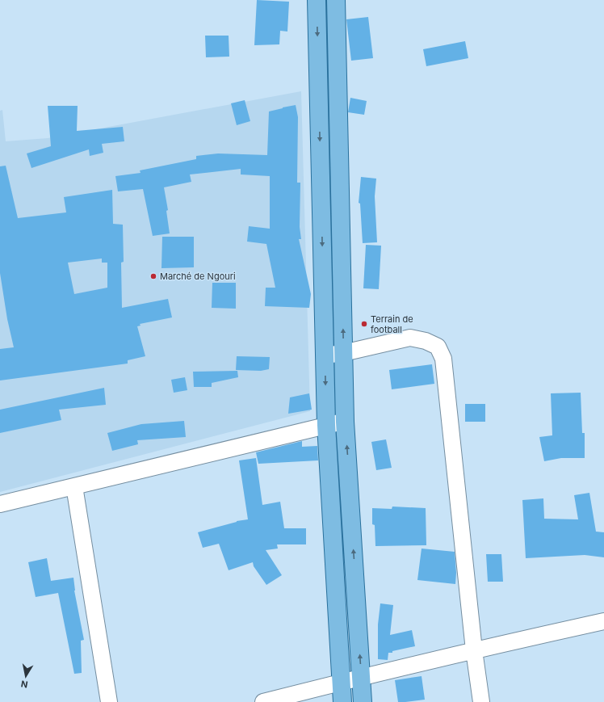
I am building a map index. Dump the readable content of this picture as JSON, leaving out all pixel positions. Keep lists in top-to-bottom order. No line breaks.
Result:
{"places":["Marché de Ngouri","Terrain de football"],"north":"bottom"}
